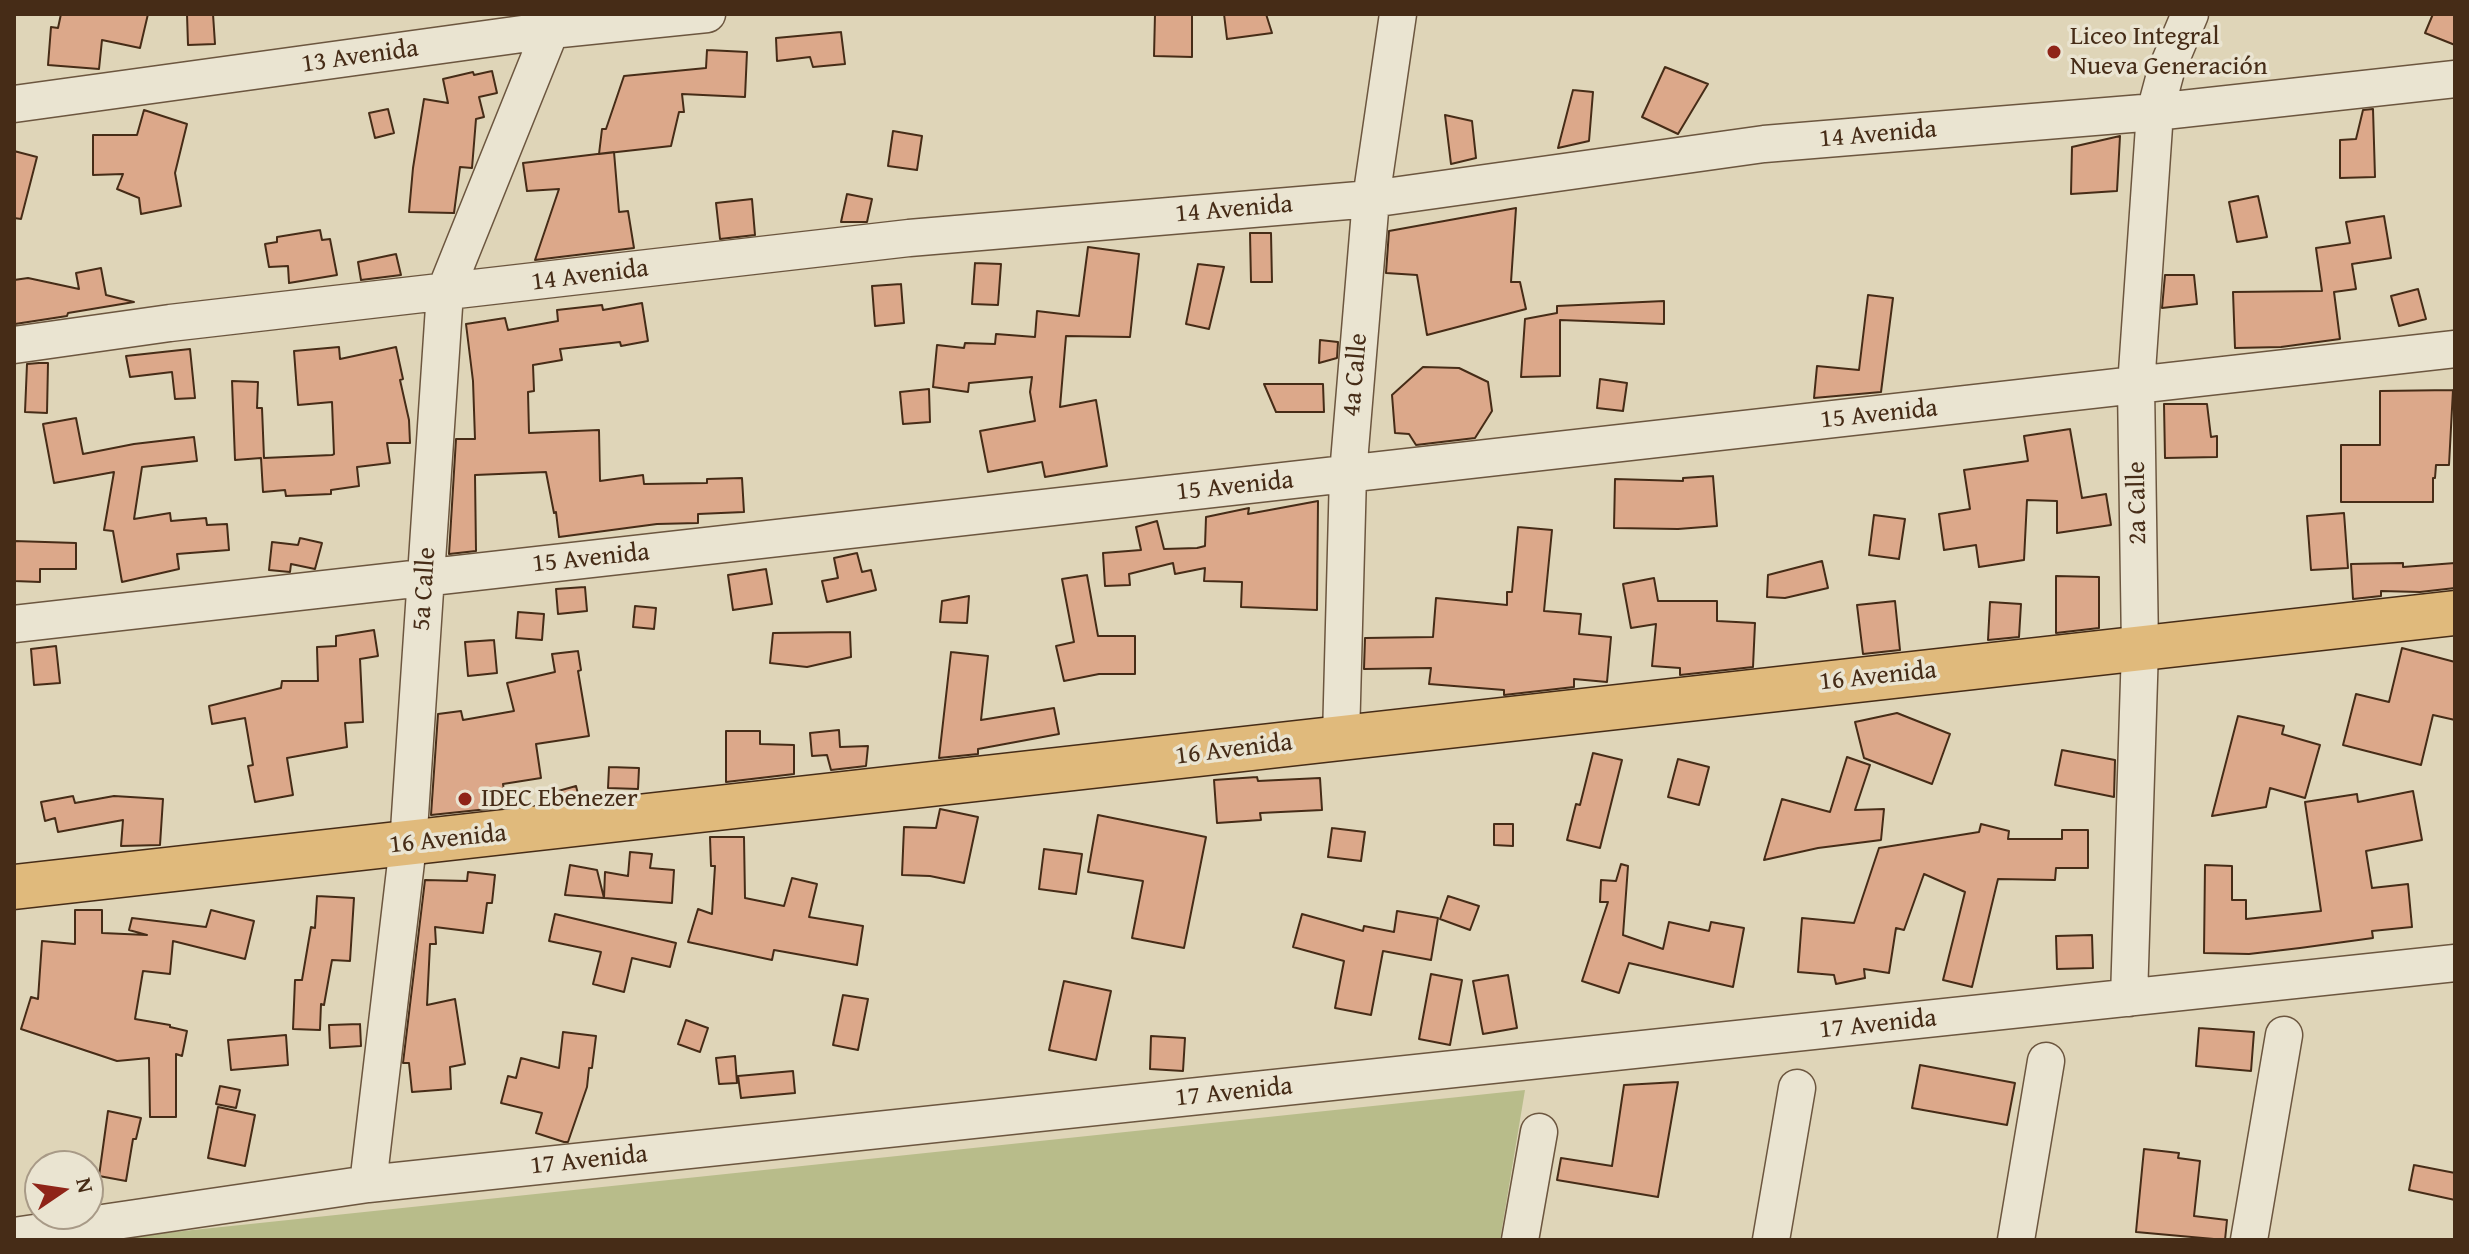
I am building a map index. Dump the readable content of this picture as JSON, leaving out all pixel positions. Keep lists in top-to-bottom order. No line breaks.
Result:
{"streets":{"main road":["16 Avenida"],"street":["13 Avenida","14 Avenida","4a Calle","15 Avenida","2a Calle","5a Calle","17 Avenida"]},"crossings":[["13 Avenida","5a Calle"],["14 Avenida","4a Calle"],["14 Avenida","2a Calle"],["14 Avenida","5a Calle"],["4a Calle","15 Avenida"],["4a Calle","16 Avenida"],["15 Avenida","2a Calle"],["15 Avenida","5a Calle"],["2a Calle","16 Avenida"],["2a Calle","17 Avenida"],["5a Calle","16 Avenida"],["5a Calle","17 Avenida"]],"places":["Liceo Integral Nueva Generación","IDEC Ebenezer"],"north":"right"}
